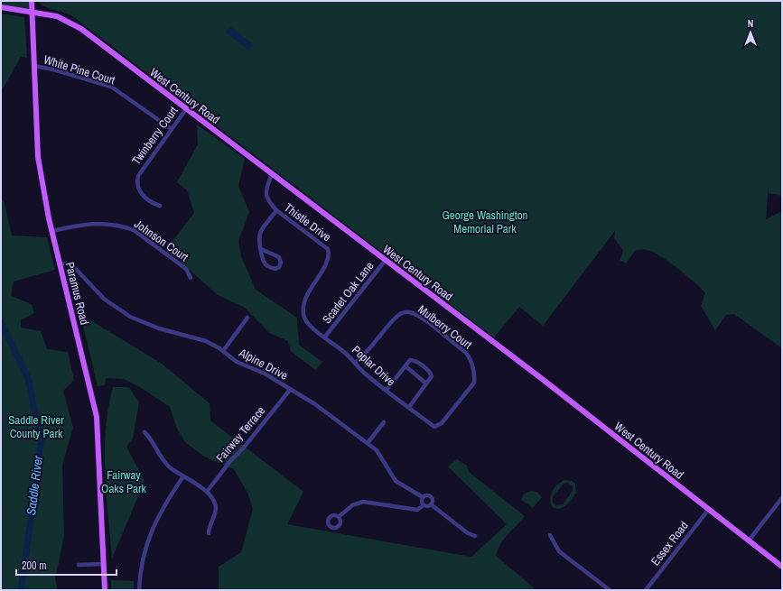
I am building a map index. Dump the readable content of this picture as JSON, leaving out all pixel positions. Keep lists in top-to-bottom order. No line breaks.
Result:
{"streets":{"main road":["West Century Road","Paramus Road"],"street":["White Pine Court","Twinberry Court","Thistle Drive","Johnson Court","Scarlet Oak Lane","Mulberry Court","Alpine Drive","Poplar Drive","Fairway Terrace","Essex Road"]},"crossings":[["White Pine Court","Twinberry Court"],["White Pine Court","Paramus Road"],["West Century Road","Twinberry Court"],["West Century Road","Thistle Drive"],["West Century Road","Scarlet Oak Lane"],["West Century Road","Paramus Road"],["West Century Road","Essex Road"],["Thistle Drive","Poplar Drive"],["Johnson Court","Paramus Road"],["Scarlet Oak Lane","Poplar Drive"],["Paramus Road","Alpine Drive"],["Mulberry Court","Poplar Drive"],["Alpine Drive","Fairway Terrace"]],"water":["Saddle River"],"parks":["George Washington Memorial Park","Saddle River County Park","Fairway Oaks Park"],"scale_bar":"200 m","north":"top"}
